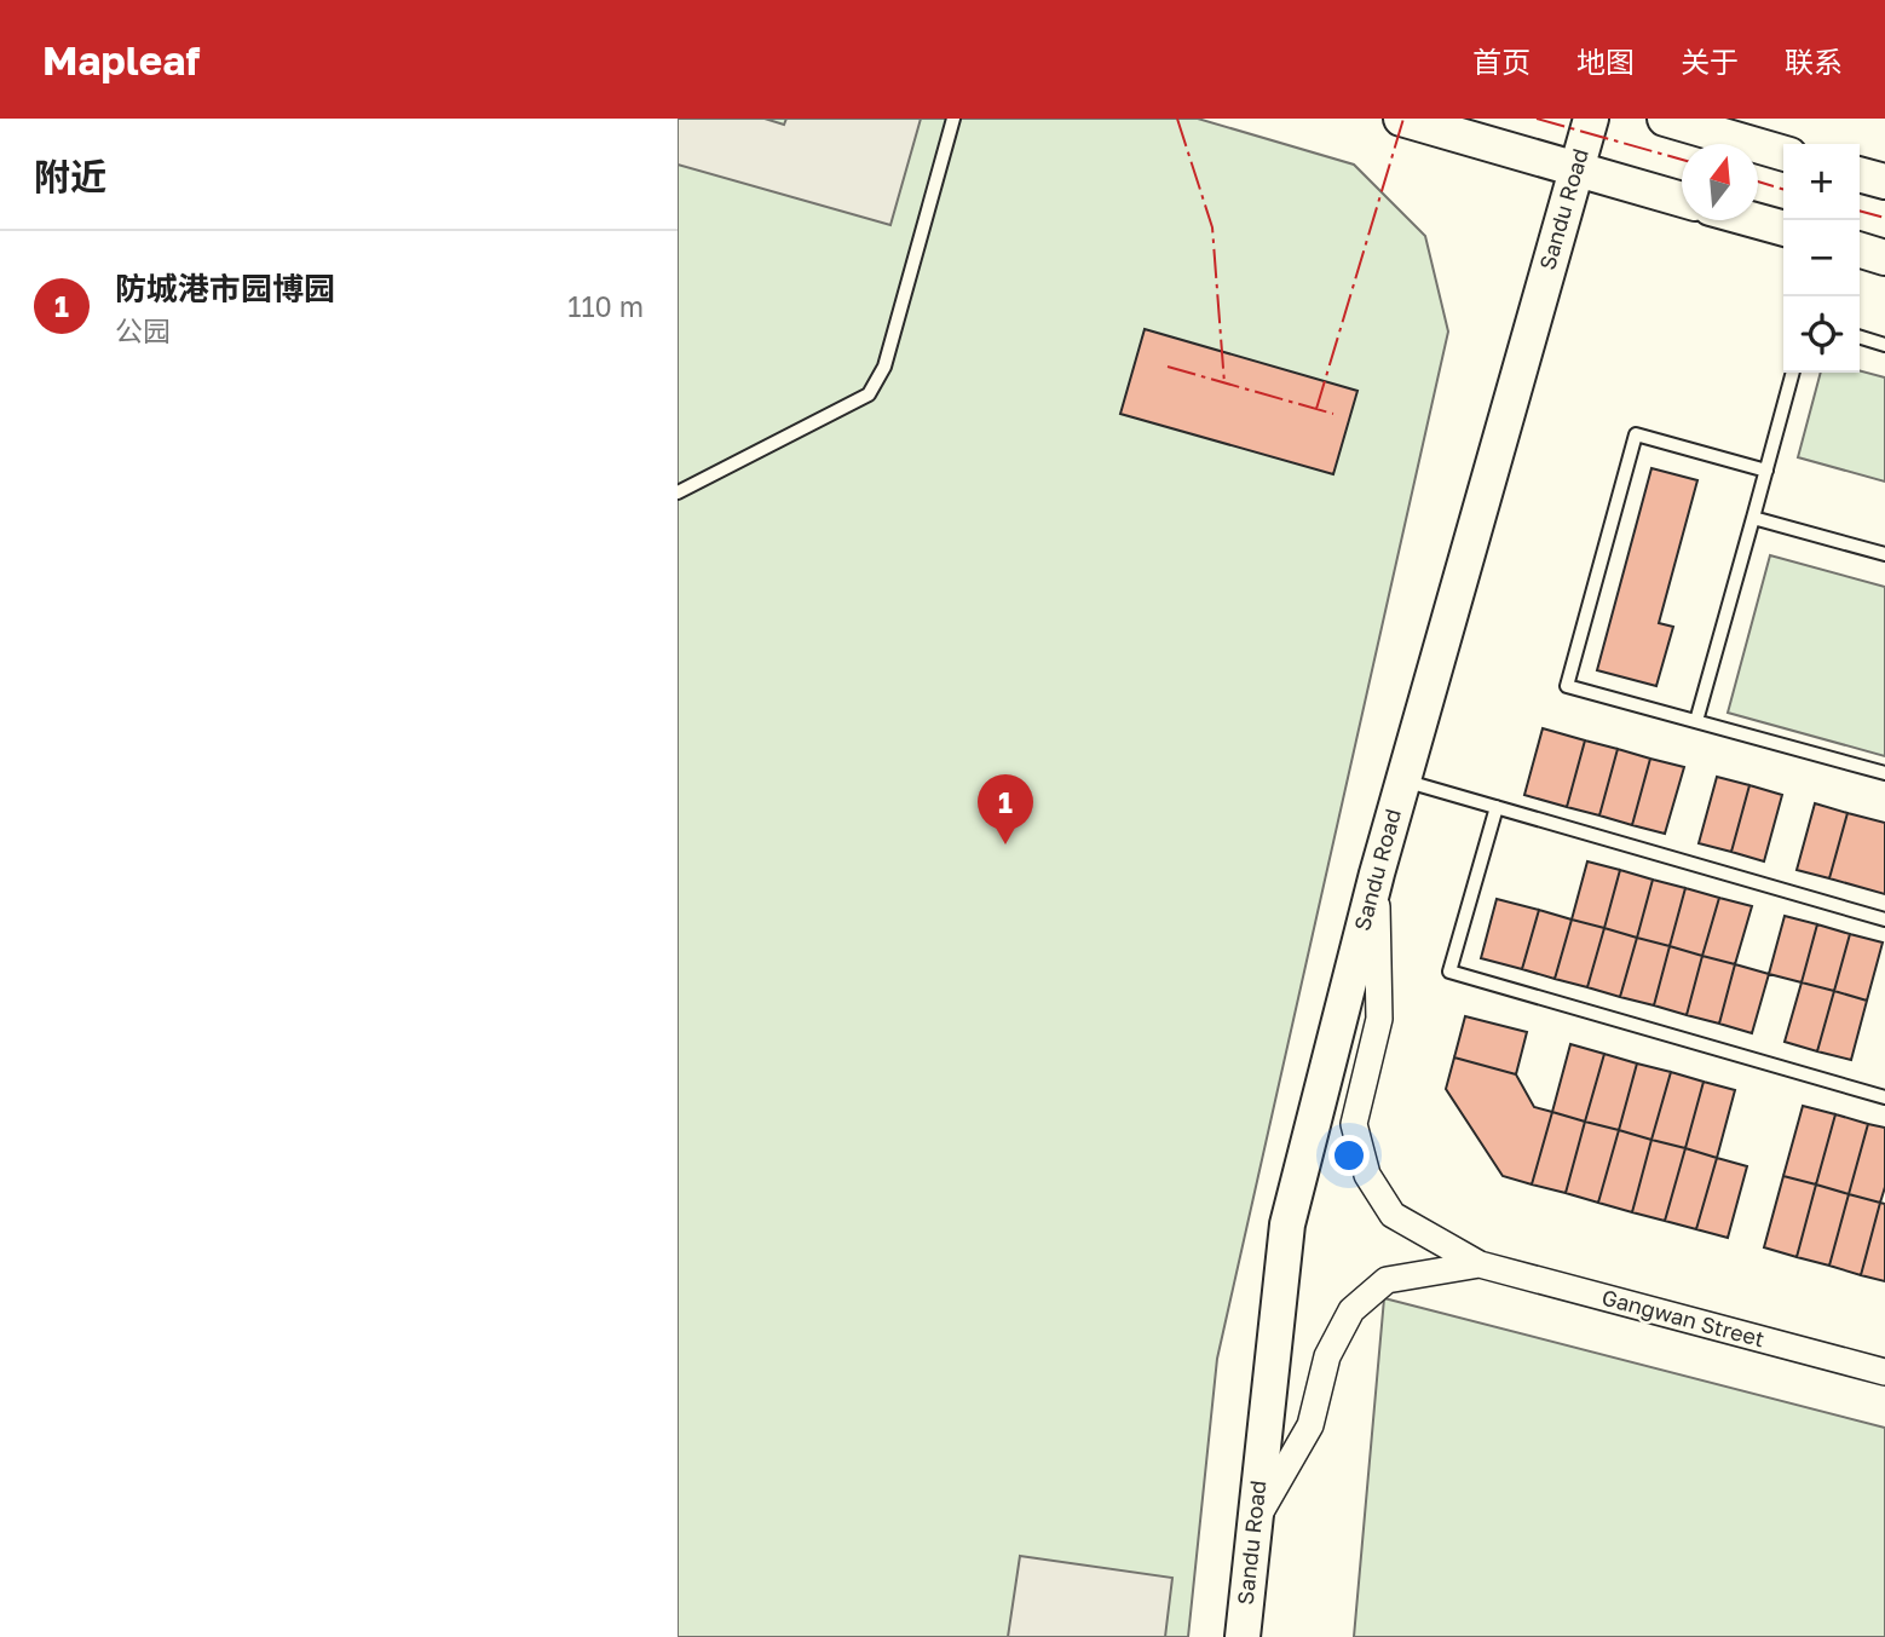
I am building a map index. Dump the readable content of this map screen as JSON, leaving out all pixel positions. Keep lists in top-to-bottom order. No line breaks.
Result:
{"streets":{"main road":["Sandu Road"],"street":["Gangwan Street"]},"north":"top","page":{"header":"Mapleaf","nav":["首页","地图","关于","联系"],"heading":"附近","map_buttons":["+","−"],"list":[{"mark":"1","name":"防城港市园博园","note":"公园","value":"110 m"}],"pins":"1"}}
